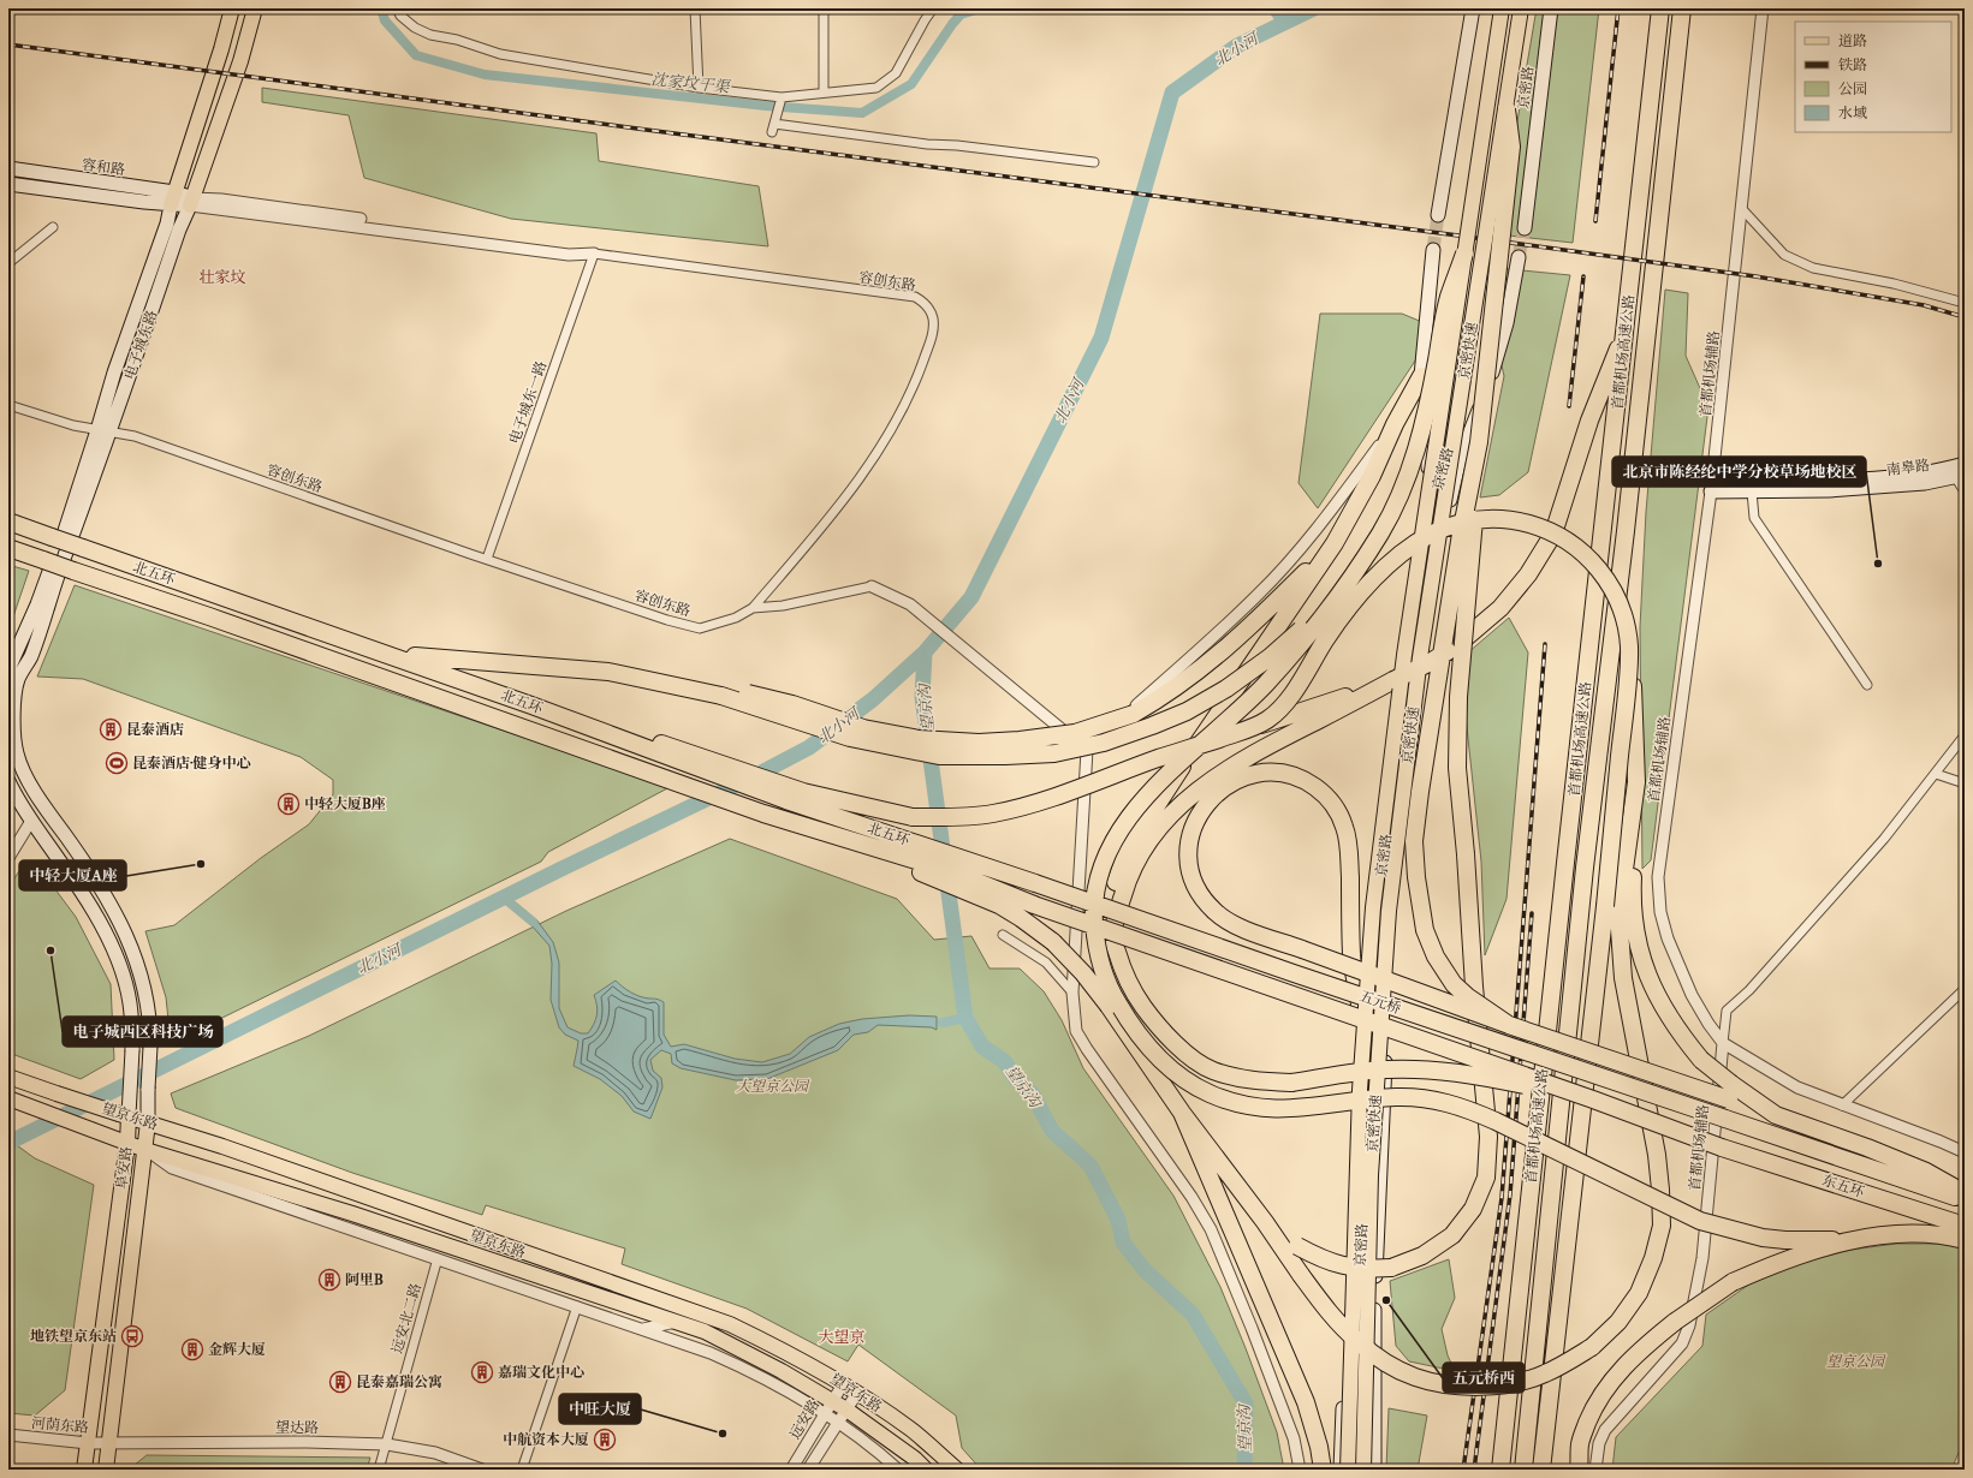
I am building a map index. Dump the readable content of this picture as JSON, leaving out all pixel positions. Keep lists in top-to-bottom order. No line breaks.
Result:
{"streets":{"highway":["首都机场高速公路","北五环","五元桥","东五环"],"main road":["京密路","容和路","电子城东路","京密快速","南皋路","望京东路","阜安路"],"street":["容创东路","首都机场辅路","电子城东一路","远安北二路","远安路","河荫东路","望达路"]},"crossings":[["容和路","电子城东路"],["容创东路","电子城东路"],["容创东路","电子城东一路"],["首都机场辅路","南皋路"],["北五环","五元桥"],["五元桥","东五环"],["望京东路","阜安路"],["望京东路","远安路"],["阜安路","河荫东路"],["阜安路","望达路"],["远安北二路","望达路"],["河荫东路","望达路"]],"districts":["壮家坟","大望京"],"water":["北小河","沈家坟干渠","望京沟"],"parks":["大望京公园","望京公园"],"places":{"other":["北京市陈经纶中学分校草场地校区","中轻大厦A座","电子城西区科技广场","五元桥西","中旺大厦"],"building":["昆泰酒店","中轻大厦B座","阿里B","金辉大厦","嘉瑞文化中心","昆泰嘉瑞公寓","中航资本大厦"],"sports":["昆泰酒店·健身中心"],"bus stop":["地铁望京东站"]},"legend":["道路","铁路","公园","水域"]}
